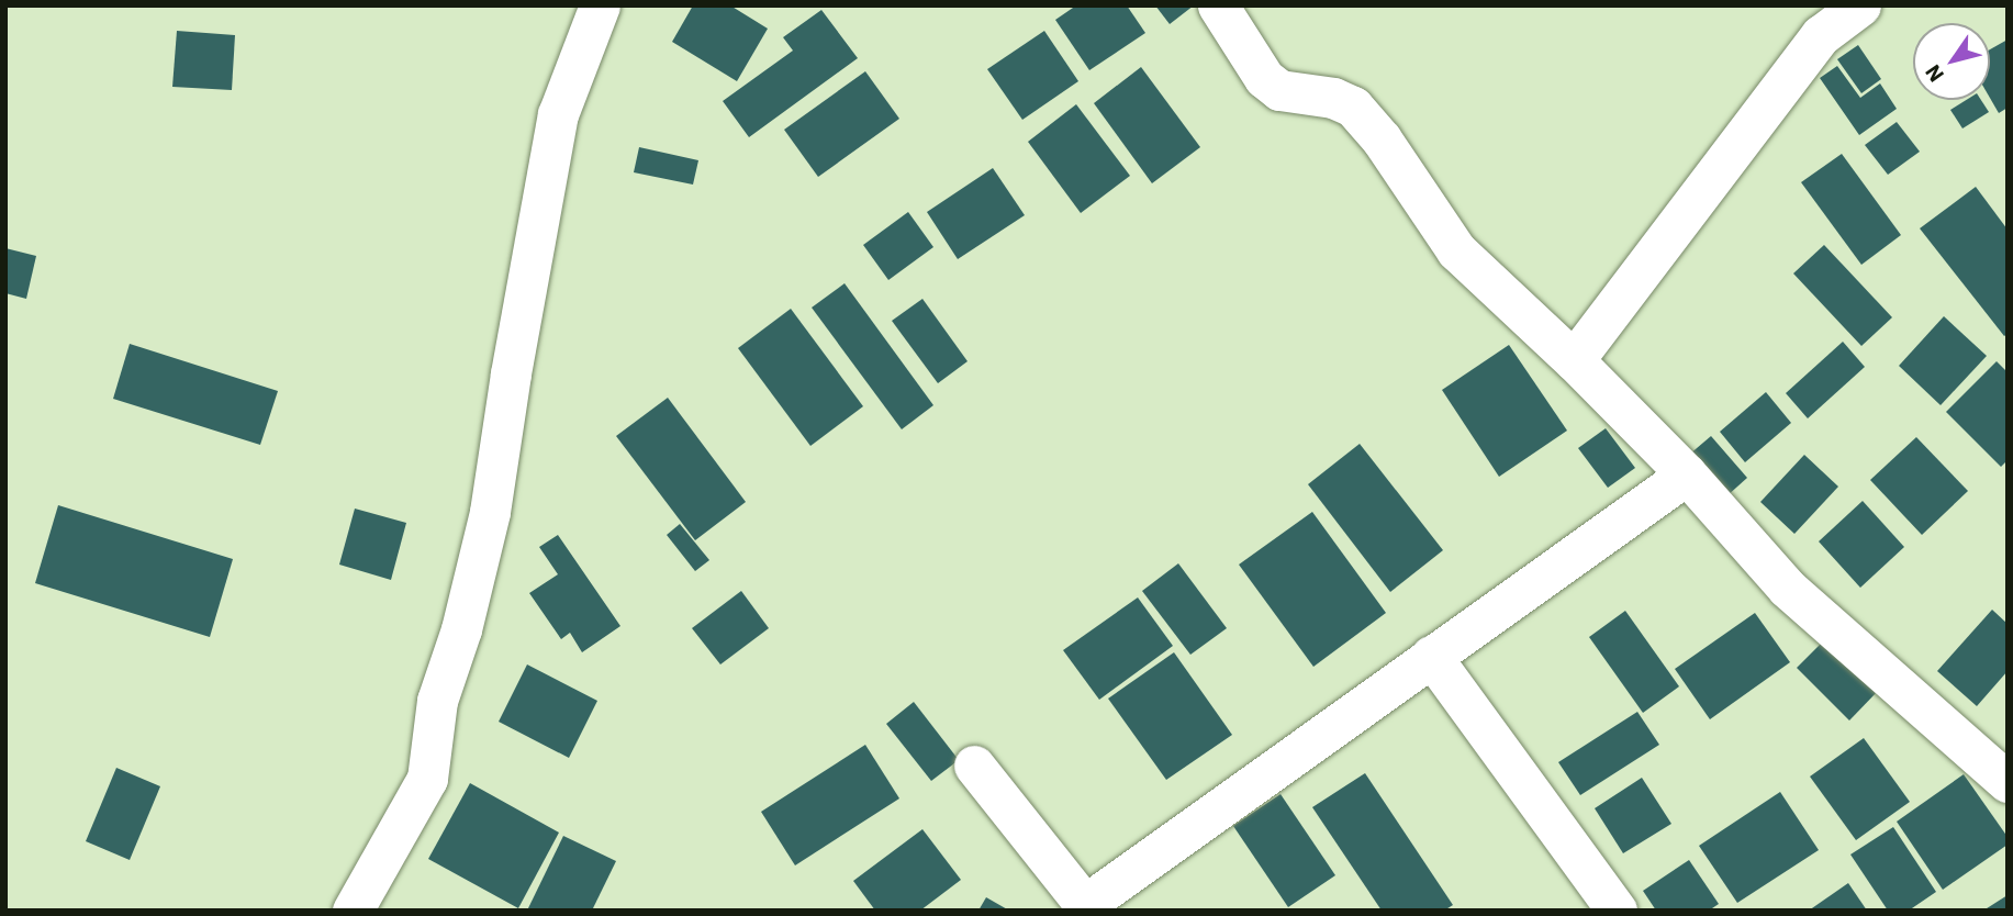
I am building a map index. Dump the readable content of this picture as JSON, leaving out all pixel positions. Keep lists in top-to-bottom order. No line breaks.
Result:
{"north":"bottom left"}
